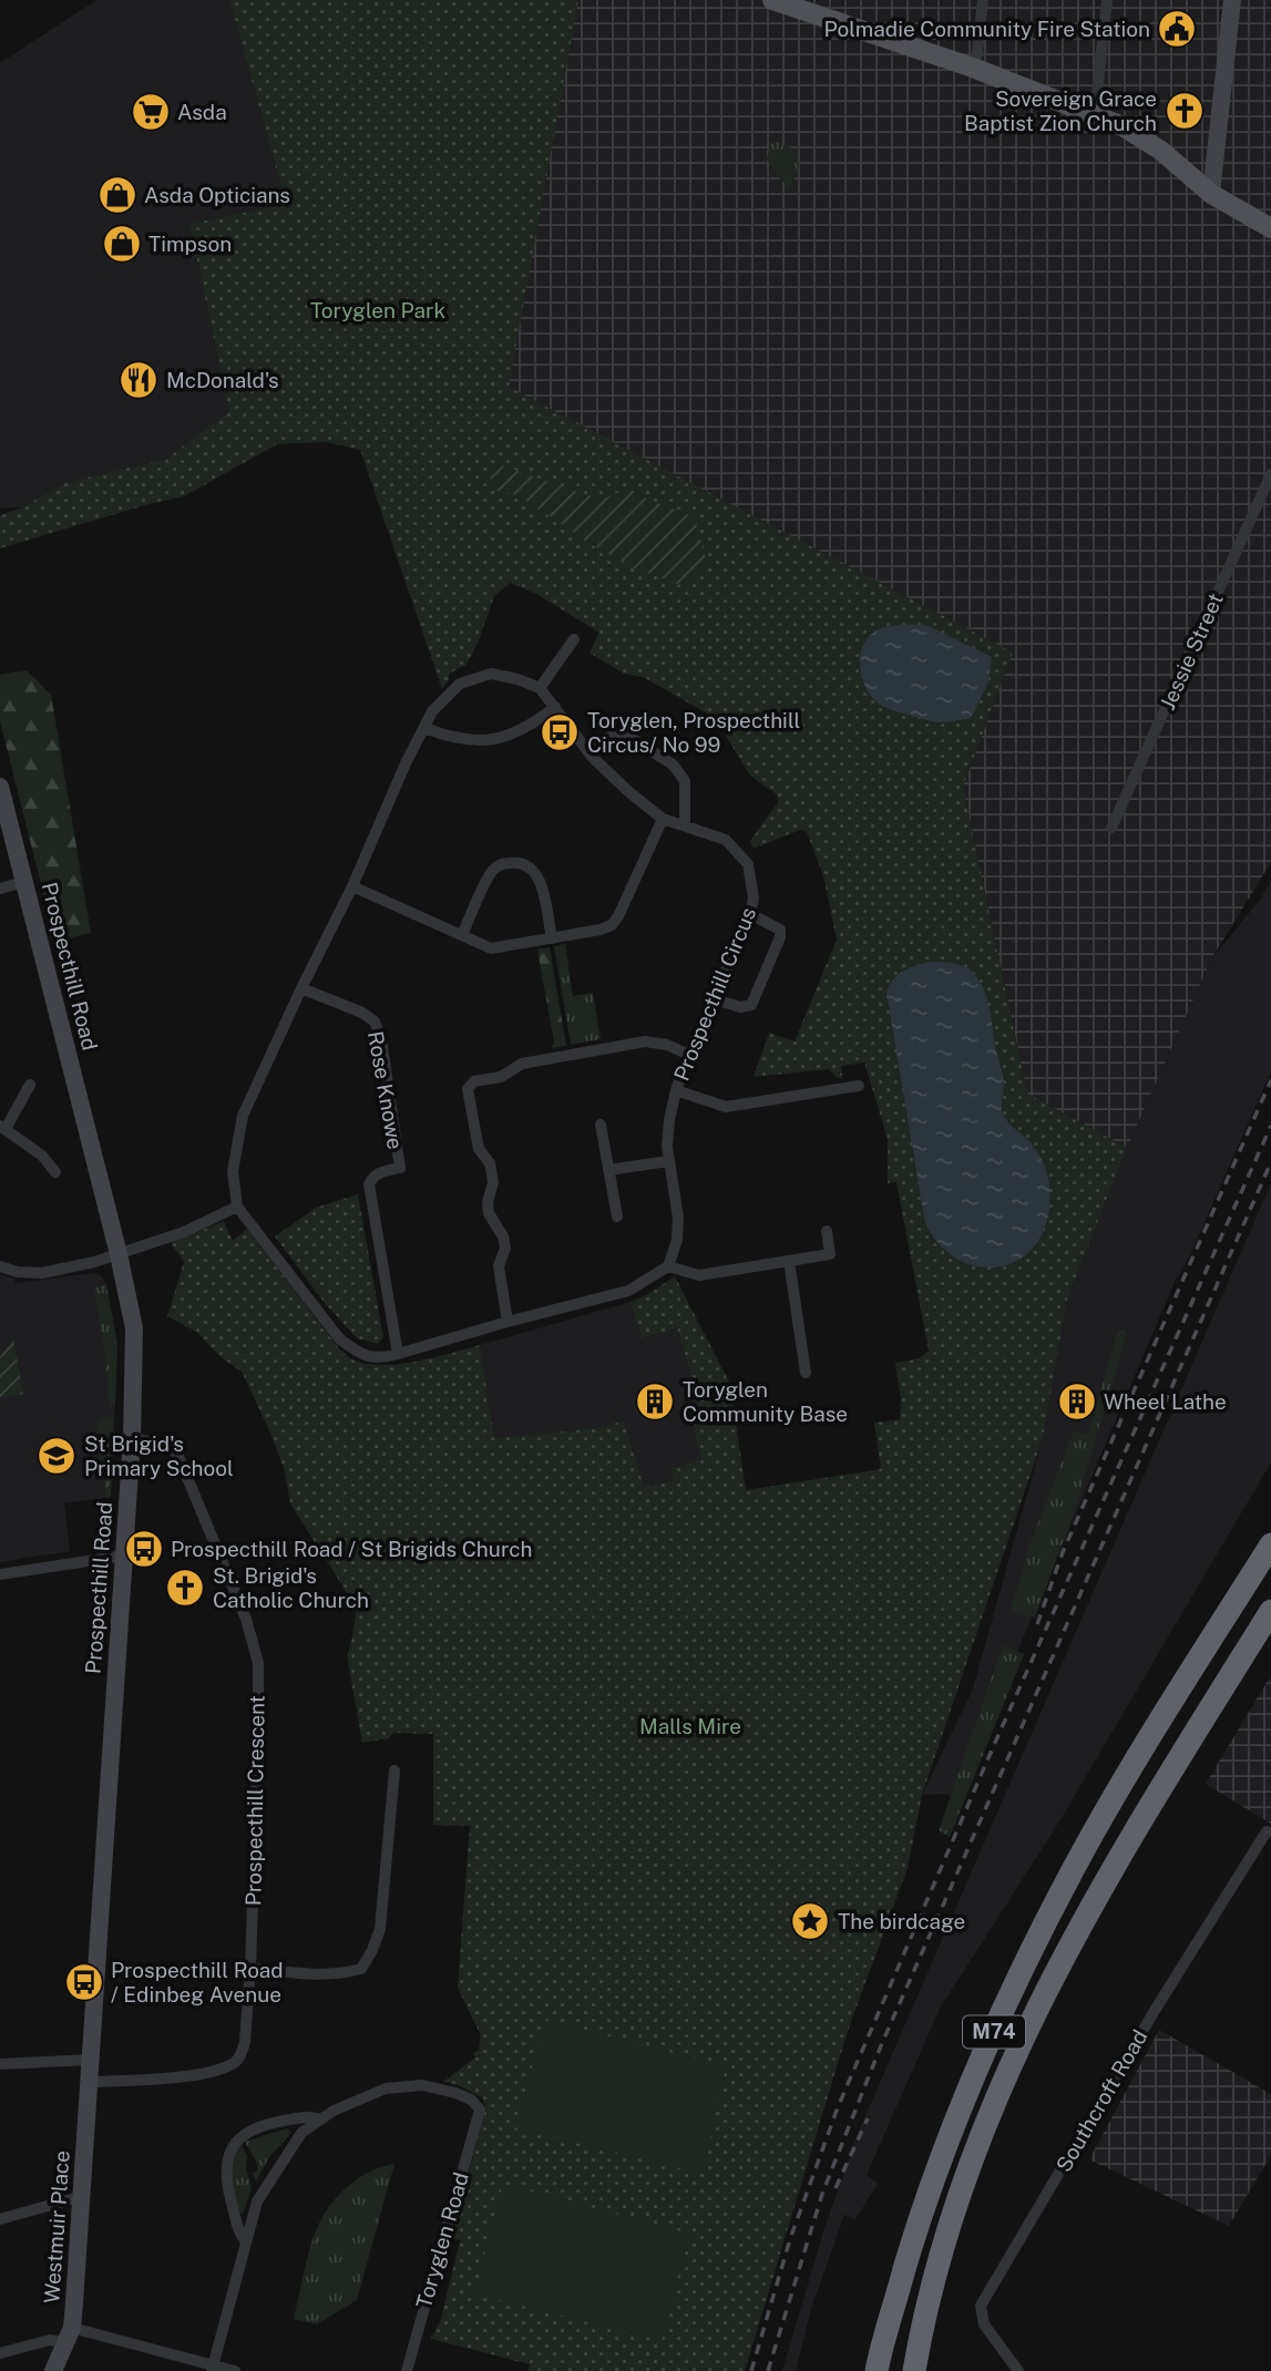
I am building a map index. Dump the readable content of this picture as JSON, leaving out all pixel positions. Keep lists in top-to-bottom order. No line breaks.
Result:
{"streets":{"highway":["M74"],"main road":["Prospecthill Road","Westmuir Place"],"street":["Jessie Street","Prospecthill Circus","Rose Knowe","Prospecthill Crescent","Southcroft Road","Toryglen Road"]},"crossings":[["Prospecthill Road","Prospecthill Crescent"],["Prospecthill Road","Westmuir Place"],["Prospecthill Crescent","Westmuir Place"]],"parks":["Toryglen Park","Malls Mire"],"places":{"public building":["Polmadie Community Fire Station"],"church":["Sovereign Grace Baptist Zion Church","St. Brigid's Catholic Church"],"supermarket":["Asda"],"shop":["Asda Opticians","Timpson"],"restaurant":["McDonald's"],"bus stop":["Toryglen, Prospecthill Circus/ No 99","Prospecthill Road / St Brigids Church","Prospecthill Road / Edinbeg Avenue"],"building":["Toryglen Community Base","Wheel Lathe"],"school or university":["St Brigid's Primary School"],"place":["The birdcage"]}}
